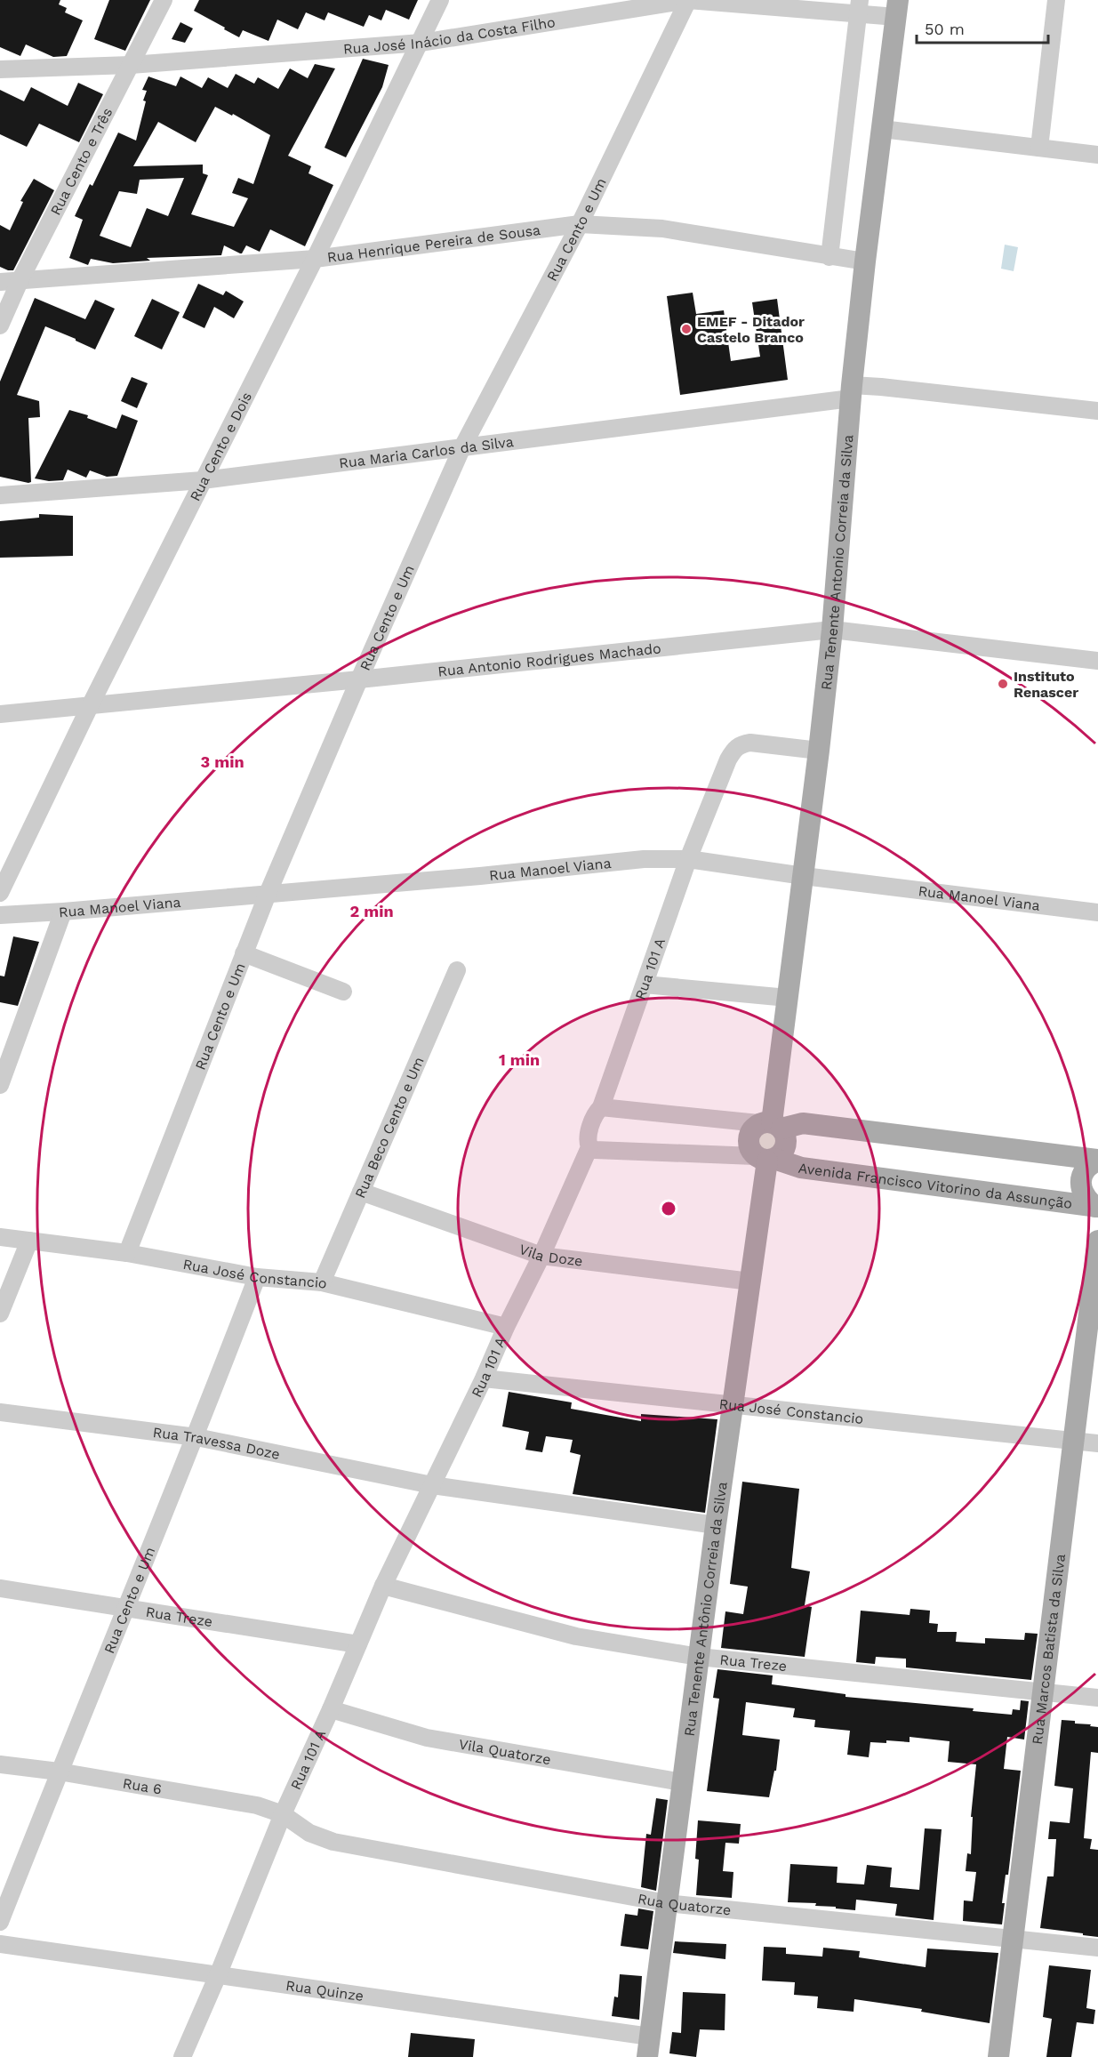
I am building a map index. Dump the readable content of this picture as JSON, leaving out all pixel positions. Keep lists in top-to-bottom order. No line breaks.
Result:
{"streets":{"main road":["Rua Tenente Antonio Correia da Silva","Avenida Francisco Vitorino da Assunção","Rua Tenente Antônio Correia da Silva","Rua Marcos Batista da Silva"],"street":["Rua José Inácio da Costa Filho","Rua Cento e Três","Rua Cento e Um","Rua Henrique Pereira de Sousa","Rua Cento e Dois","Rua Maria Carlos da Silva","Rua Antonio Rodrigues Machado","Rua Manoel Viana","Rua 101 A","Rua Beco Cento e Um","Vila Doze","Rua José Constancio","Rua Travessa Doze","Rua Treze","Vila Quatorze","Rua 6","Rua Quatorze","Rua Quinze"]},"crossings":[["Rua José Inácio da Costa Filho","Rua Cento e Três"],["Rua José Inácio da Costa Filho","Rua Cento e Um"],["Rua José Inácio da Costa Filho","Rua Cento e Dois"],["Rua José Inácio da Costa Filho","Rua Tenente Antonio Correia da Silva"],["Rua Cento e Três","Rua Henrique Pereira de Sousa"],["Rua Cento e Um","Rua Henrique Pereira de Sousa"],["Rua Cento e Um","Rua Maria Carlos da Silva"],["Rua Cento e Um","Rua Antonio Rodrigues Machado"],["Rua Cento e Um","Rua Manoel Viana"],["Rua Cento e Um","Rua José Constancio"],["Rua Cento e Um","Rua Travessa Doze"],["Rua Cento e Um","Rua Treze"],["Rua Cento e Um","Rua 6"],["Rua Henrique Pereira de Sousa","Rua Cento e Dois"],["Rua Henrique Pereira de Sousa","Rua Tenente Antonio Correia da Silva"],["Rua Cento e Dois","Rua Maria Carlos da Silva"],["Rua Cento e Dois","Rua Antonio Rodrigues Machado"],["Rua Maria Carlos da Silva","Rua Tenente Antonio Correia da Silva"],["Rua Tenente Antonio Correia da Silva","Rua Antonio Rodrigues Machado"],["Rua Tenente Antonio Correia da Silva","Rua Manoel Viana"],["Rua Tenente Antonio Correia da Silva","Rua 101 A"],["Rua Tenente Antonio Correia da Silva","Avenida Francisco Vitorino da Assunção"],["Rua Tenente Antonio Correia da Silva","Rua Tenente Antônio Correia da Silva"],["Rua Manoel Viana","Rua 101 A"],["Rua 101 A","Vila Doze"],["Rua 101 A","Rua José Constancio"],["Rua 101 A","Rua Travessa Doze"],["Rua 101 A","Rua Treze"],["Rua 101 A","Vila Quatorze"],["Rua 101 A","Rua 6"],["Rua 101 A","Rua Quatorze"],["Rua 101 A","Rua Quinze"],["Rua Beco Cento e Um","Vila Doze"],["Rua Beco Cento e Um","Rua José Constancio"],["Avenida Francisco Vitorino da Assunção","Rua Tenente Antônio Correia da Silva"],["Vila Doze","Rua Tenente Antônio Correia da Silva"],["Rua José Constancio","Rua Tenente Antônio Correia da Silva"],["Rua José Constancio","Rua Marcos Batista da Silva"],["Rua Travessa Doze","Rua Tenente Antônio Correia da Silva"],["Rua Tenente Antônio Correia da Silva","Rua Treze"],["Rua Tenente Antônio Correia da Silva","Vila Quatorze"],["Rua Tenente Antônio Correia da Silva","Rua Quatorze"],["Rua Tenente Antônio Correia da Silva","Rua Quinze"],["Rua Treze","Rua Marcos Batista da Silva"],["Rua Marcos Batista da Silva","Rua Quatorze"],["Rua 6","Rua Quatorze"]],"places":["EMEF - Ditador Castelo Branco","Instituto Renascer"],"scale_bar":"50 m","rings":["3 min","2 min","1 min"]}
